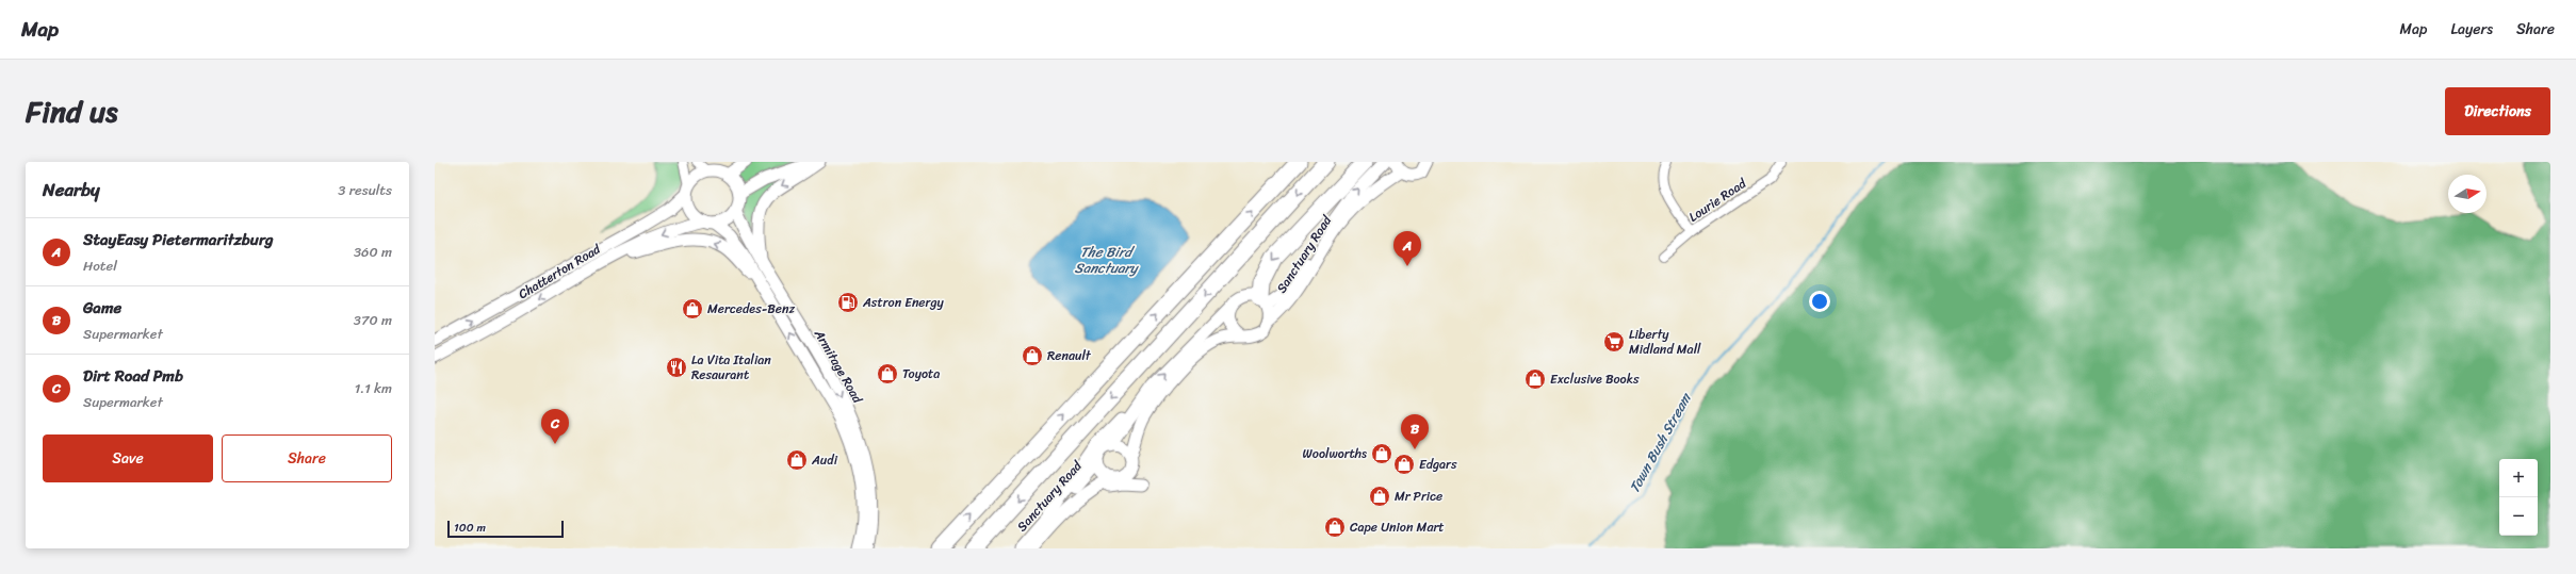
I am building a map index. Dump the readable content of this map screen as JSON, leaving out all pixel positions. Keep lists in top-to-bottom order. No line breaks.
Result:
{"streets":{"street":["Lourie Road","Sanctuary Road","Chatterton Road","Armitage Road"]},"crossings":[["Chatterton Road","Armitage Road"]],"water":["The Bird Sanctuary","Town Bush Stream"],"places":{"fuel station":["Astron Energy"],"shop":["Mercedes-Benz","Renault","Toyota","Exclusive Books","Woolworths","Audi","Edgars","Mr Price","Cape Union Mart"],"supermarket":["Liberty Midland Mall"],"restaurant":["La Vita Italian Resaurant"]},"scale_bar":"100 m","north":"right","page":{"header":"Map","nav":["Map","Layers","Share"],"title":"Find us","buttons":["Directions",["Save","Share"]],"heading":["Nearby","3 results"],"list":[{"mark":"A","name":"StayEasy Pietermaritzburg","note":"Hotel","value":"360 m"},{"mark":"B","name":"Game","note":"Supermarket","value":"370 m"},{"mark":"C","name":"Dirt Road Pmb","note":"Supermarket","value":"1.1 km"}],"pins":["A","C","B"],"map_buttons":["+","−"],"scale":"100 m"}}
